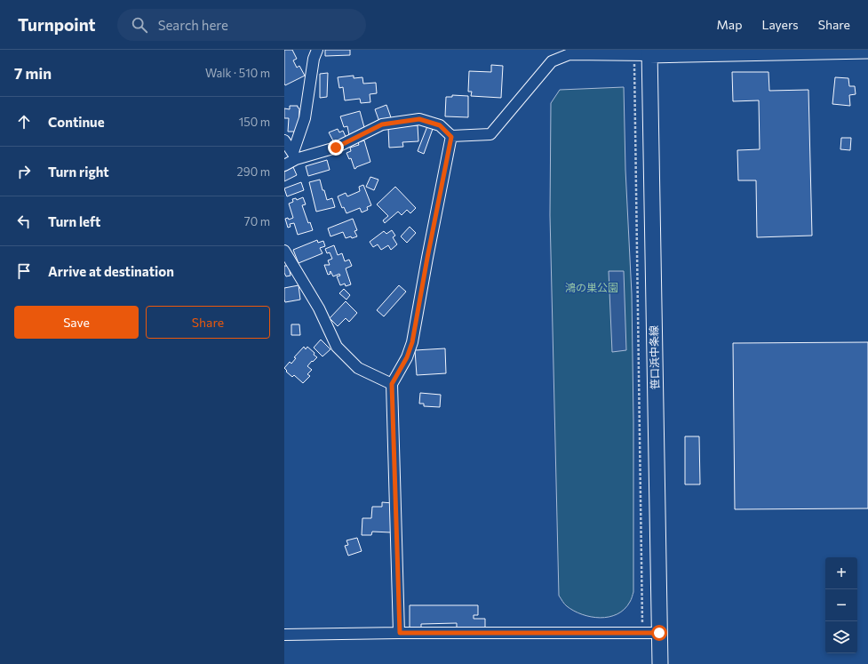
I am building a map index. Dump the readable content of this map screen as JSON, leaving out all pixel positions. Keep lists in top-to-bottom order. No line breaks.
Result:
{"streets":{"main road":["笹口浜中条線"]},"parks":["鴻の巣公園"],"page":{"header":"Turnpoint","search":"Search here","nav":["Map","Layers","Share"],"heading":["7 min","Walk · 510 m"],"list":[["Continue","150 m"],["Turn right","290 m"],["Turn left","70 m"],"Arrive at destination"],"buttons":["Save","Share"],"map_buttons":["+","−"]}}
